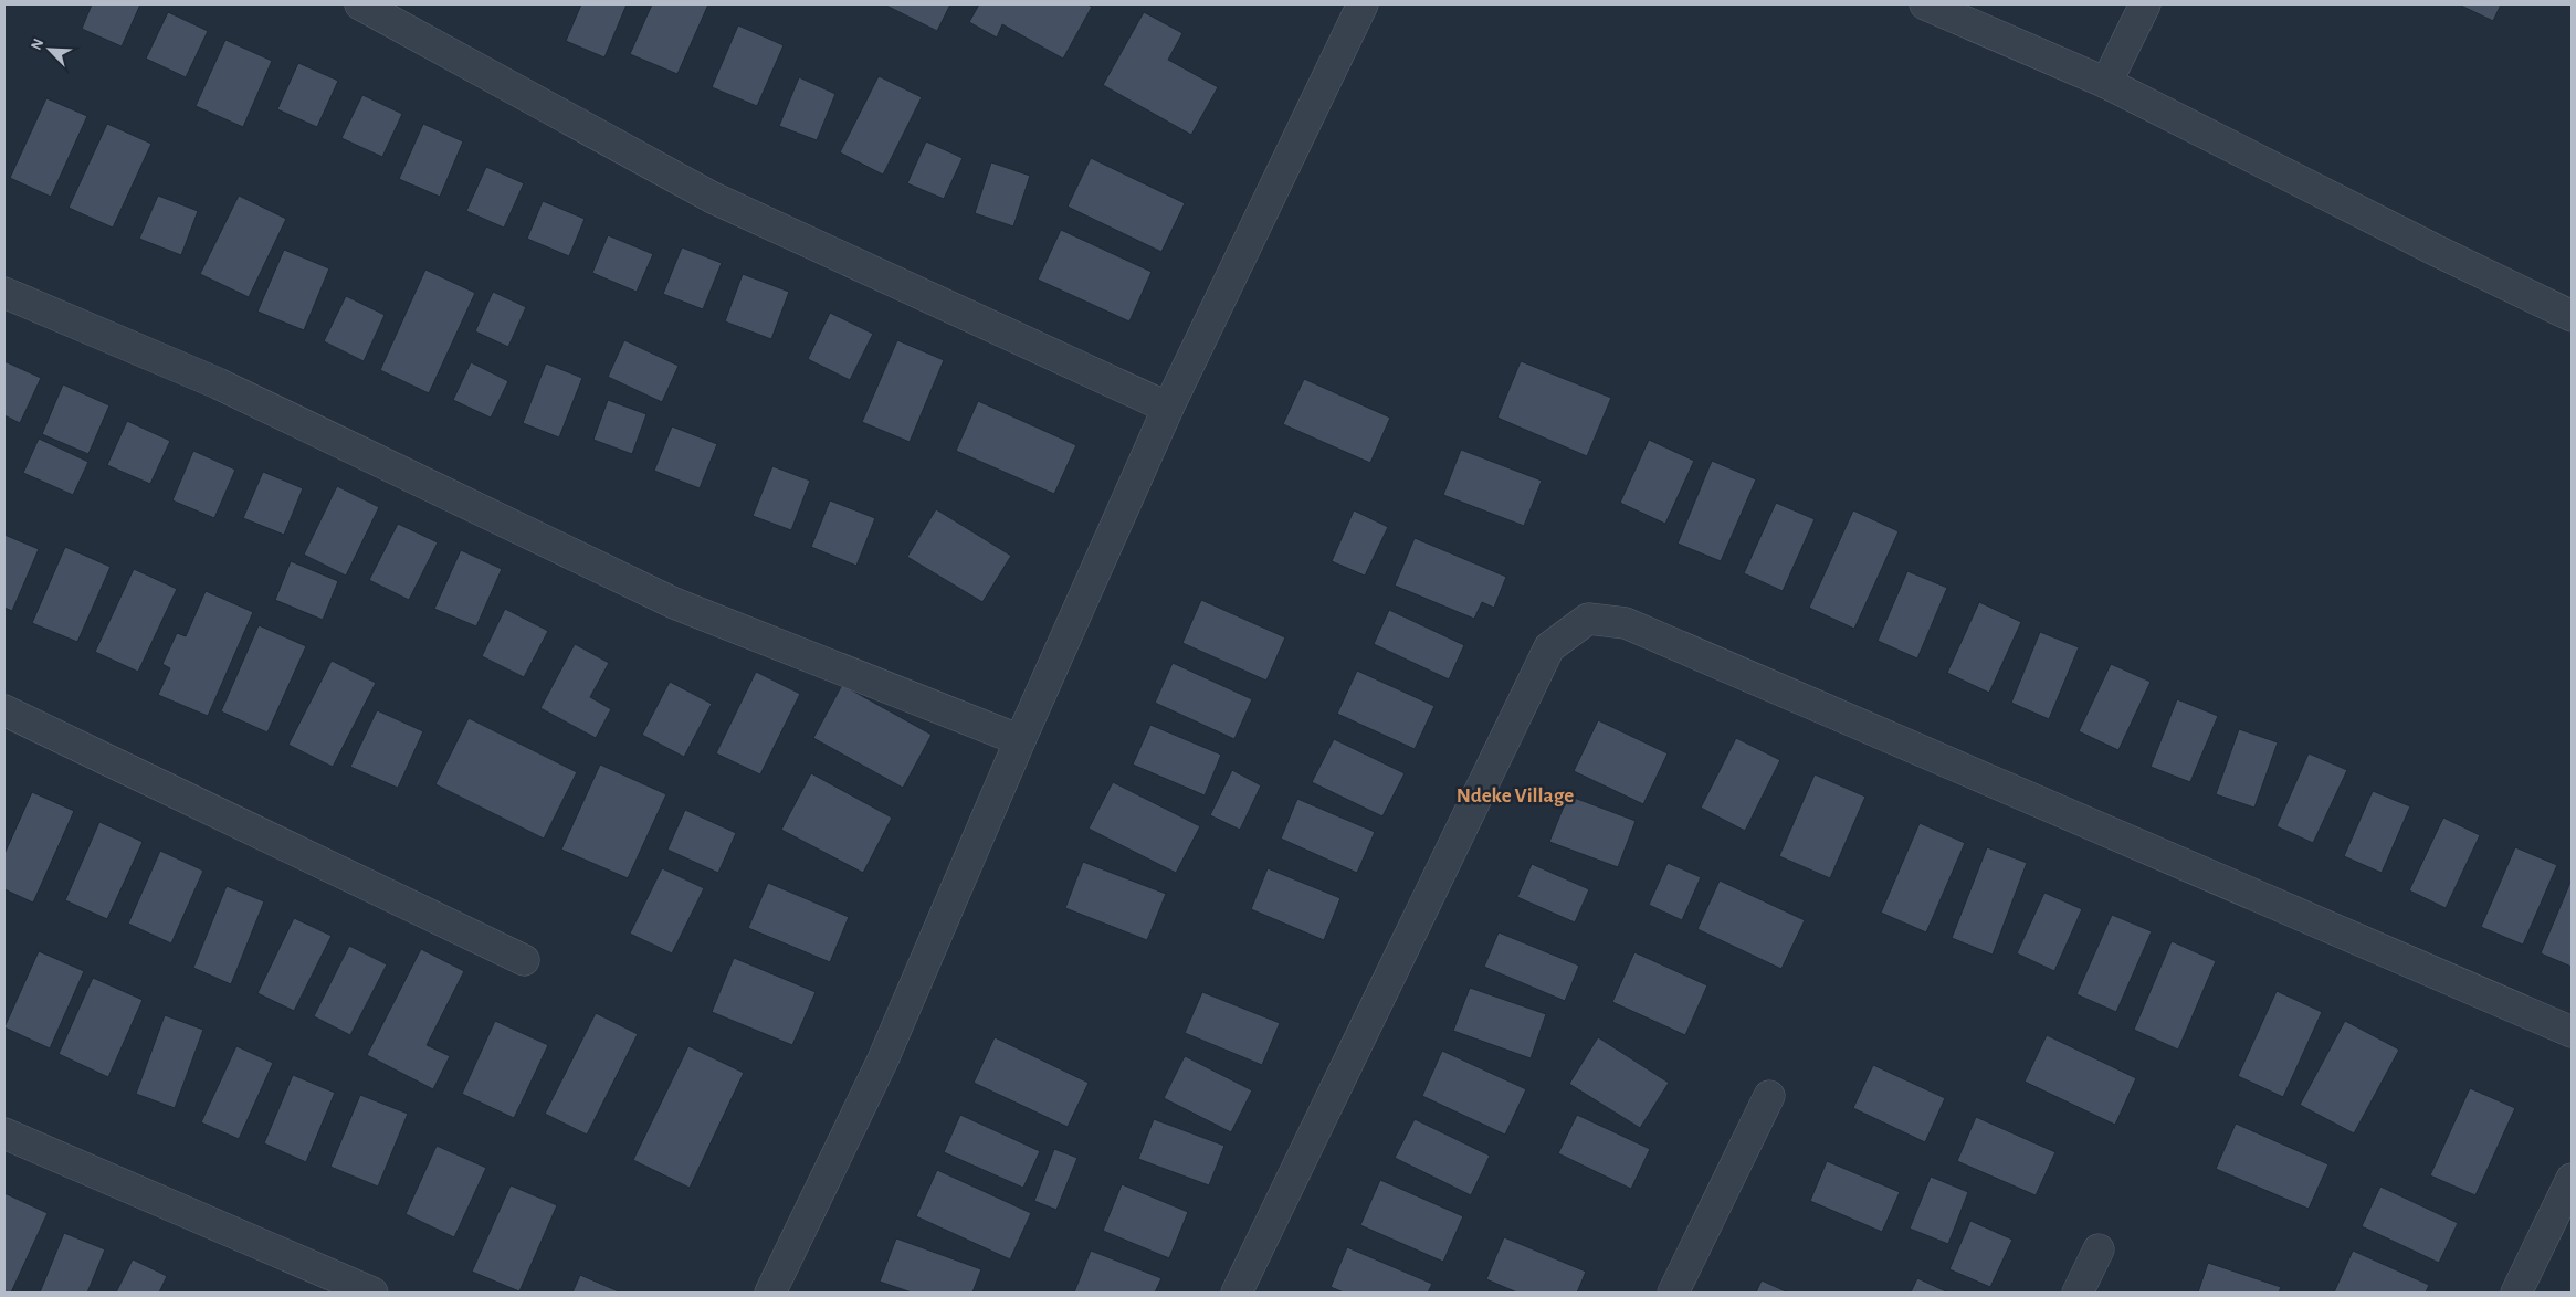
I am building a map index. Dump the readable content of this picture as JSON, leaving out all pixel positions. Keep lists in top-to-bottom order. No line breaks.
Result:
{"districts":["Ndeke Village"],"north":"top left"}
